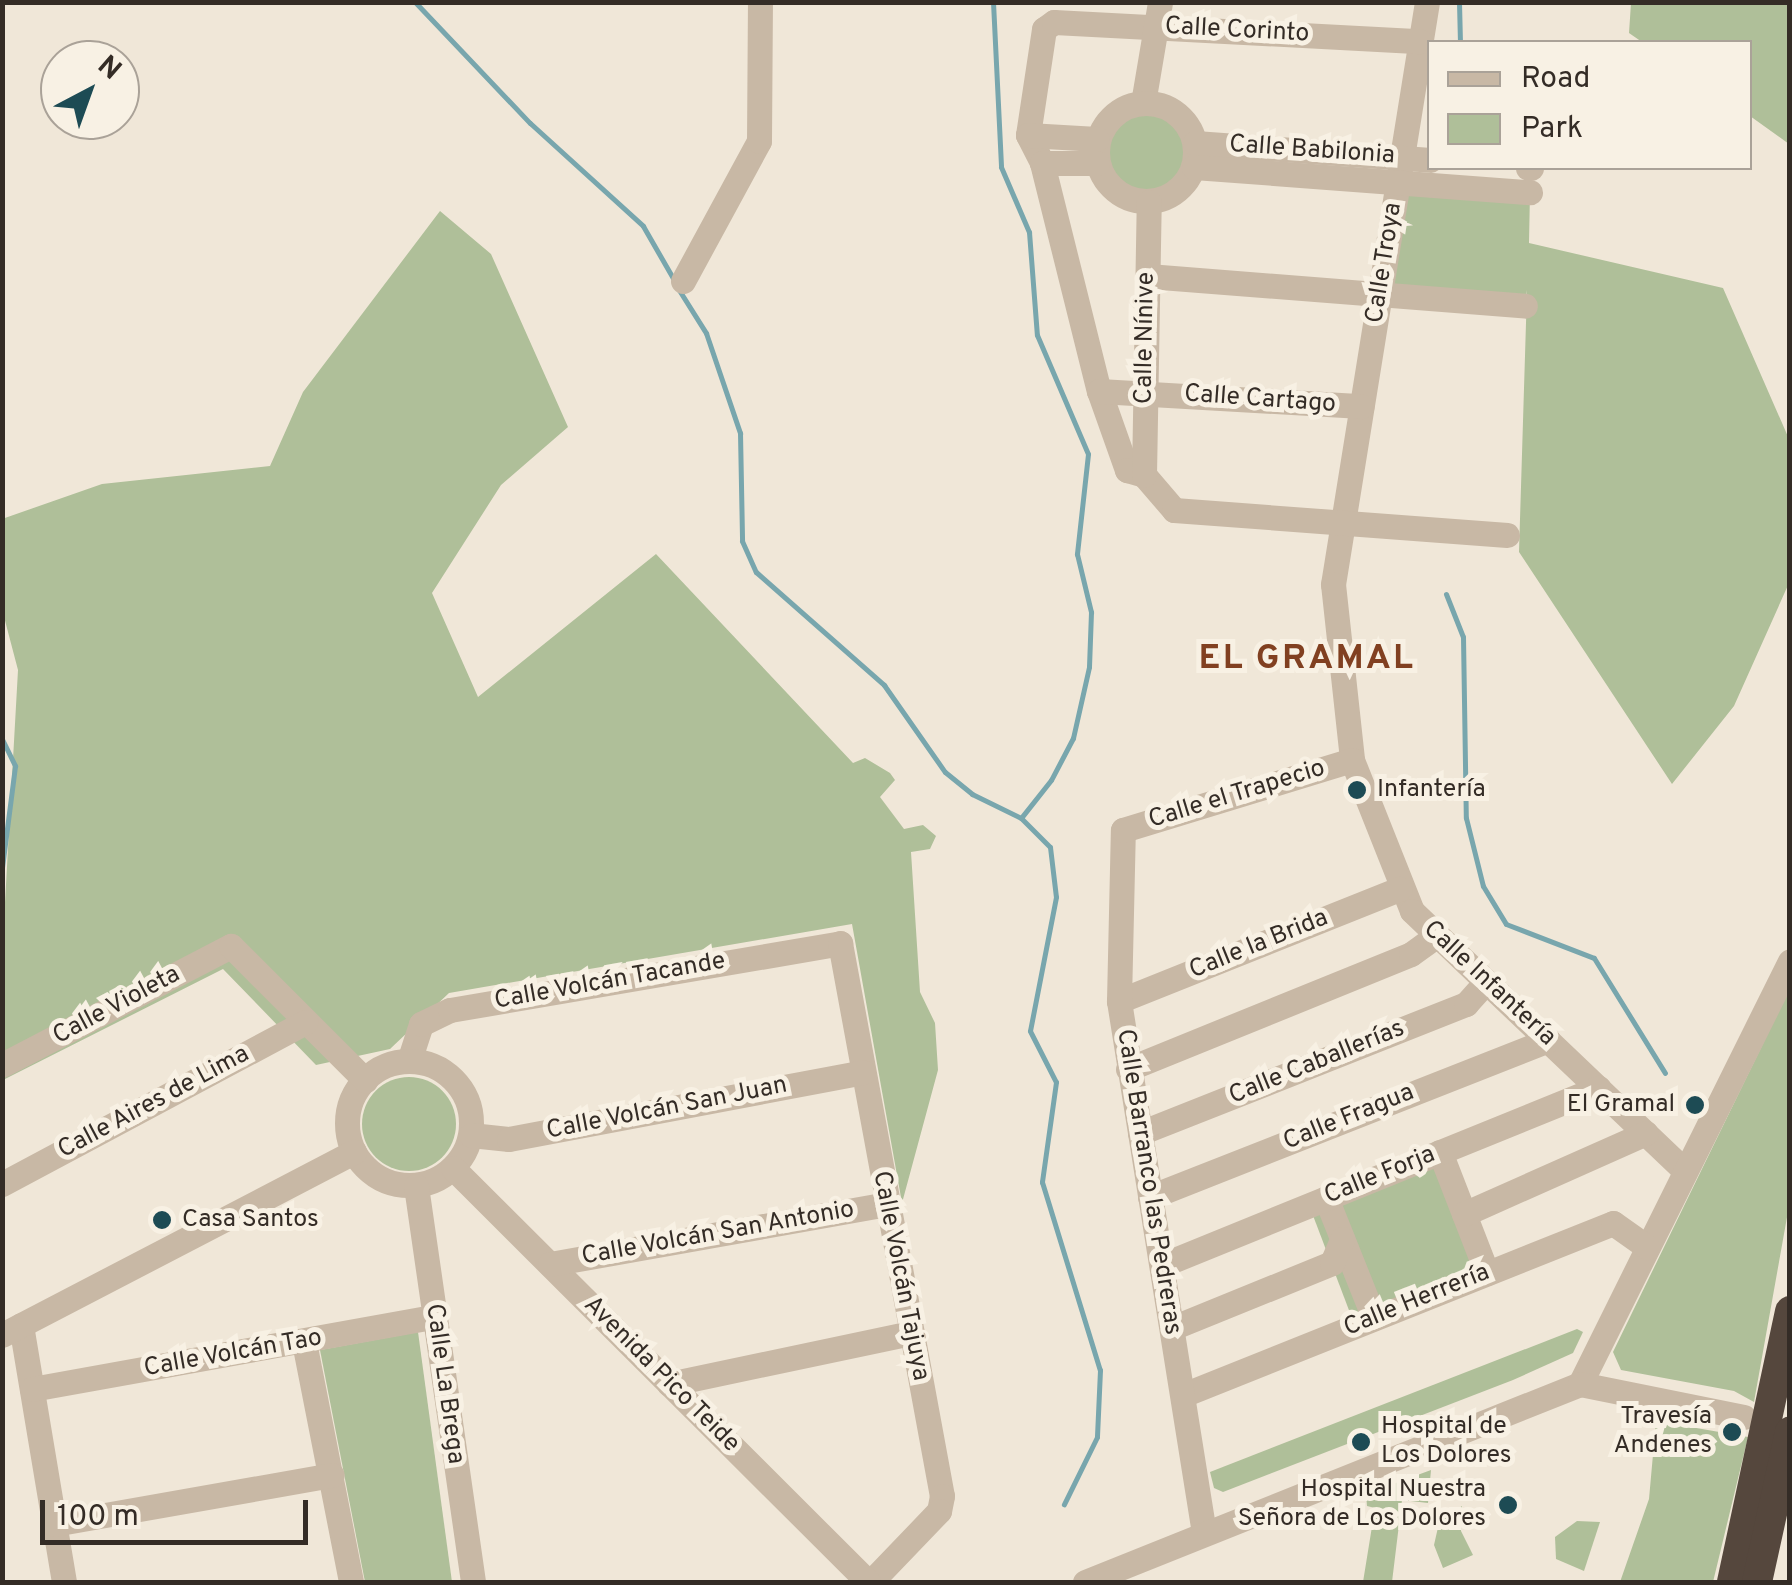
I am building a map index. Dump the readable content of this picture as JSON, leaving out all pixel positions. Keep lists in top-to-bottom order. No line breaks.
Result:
{"streets":{"street":["Calle Corinto","Calle Babilonia","Calle Troya","Calle Nínive","Calle Cartago","Calle el Trapecio","Calle la Brida","Calle Volcán Tacande","Calle Infantería","Calle Violeta","Calle Caballerías","Calle Aires de Lima","Calle Volcán San Juan","Calle Fragua","Calle Forja","Calle Barranco las Pedreras","Calle Volcán San Antonio","Calle Volcán Tajuya","Calle Herrería","Calle Volcán Tao","Avenida Pico Teide","Calle La Brega"]},"crossings":[["Calle Corinto","Calle Troya"],["Calle Babilonia","Calle Troya"],["Calle Babilonia","Calle Nínive"],["Calle Troya","Calle Cartago"],["Calle Troya","Calle el Trapecio"],["Calle Troya","Calle Infantería"],["Calle Nínive","Calle Cartago"],["Calle el Trapecio","Calle Infantería"],["Calle el Trapecio","Calle Barranco las Pedreras"],["Calle la Brida","Calle Infantería"],["Calle la Brida","Calle Barranco las Pedreras"],["Calle Volcán Tacande","Calle Volcán San Juan"],["Calle Volcán Tacande","Calle Volcán Tajuya"],["Calle Volcán Tacande","Avenida Pico Teide"],["Calle Volcán Tacande","Calle La Brega"],["Calle Infantería","Calle Caballerías"],["Calle Infantería","Calle Fragua"],["Calle Infantería","Calle Forja"],["Calle Violeta","Calle Aires de Lima"],["Calle Caballerías","Calle Barranco las Pedreras"],["Calle Volcán San Juan","Calle Volcán Tajuya"],["Calle Volcán San Juan","Avenida Pico Teide"],["Calle Volcán San Juan","Calle La Brega"],["Calle Fragua","Calle Barranco las Pedreras"],["Calle Forja","Calle Barranco las Pedreras"],["Calle Barranco las Pedreras","Calle Herrería"],["Calle Volcán San Antonio","Calle Volcán Tajuya"],["Calle Volcán San Antonio","Avenida Pico Teide"],["Calle Volcán Tajuya","Avenida Pico Teide"],["Calle Volcán Tao","Calle La Brega"],["Avenida Pico Teide","Calle La Brega"]],"districts":["EL GRAMAL"],"places":["Infantería","El Gramal","Casa Santos","Travesía Andenes","Hospital de Los Dolores","Hospital Nuestra Señora de Los Dolores"],"legend":["Road","Park"],"scale_bar":"100 m","north":"top right"}
